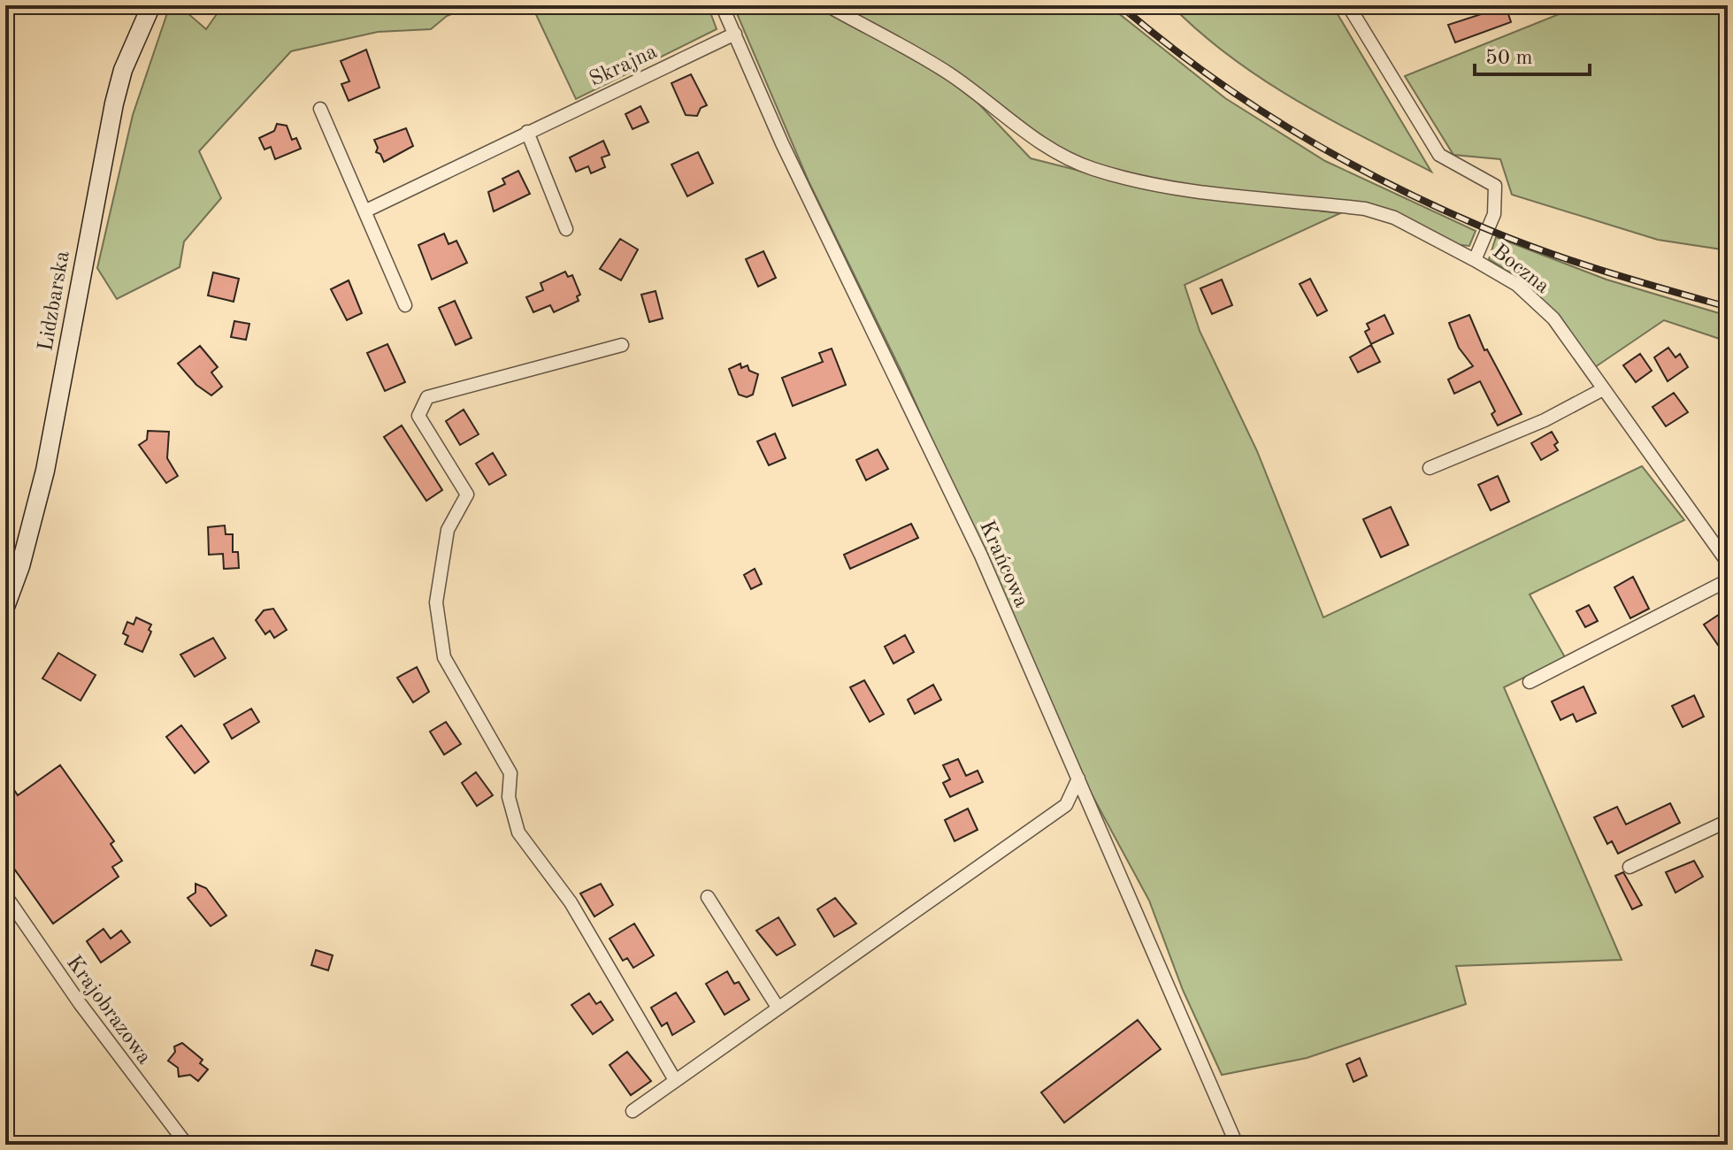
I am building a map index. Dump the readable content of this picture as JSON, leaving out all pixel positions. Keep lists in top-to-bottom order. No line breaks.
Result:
{"streets":{"main road":["Lidzbarska"],"street":["Skrajna","Boczna","Krańcowa","Krajobrazowa"]},"crossings":[["Skrajna","Krańcowa"]],"scale_bar":"50 m"}
